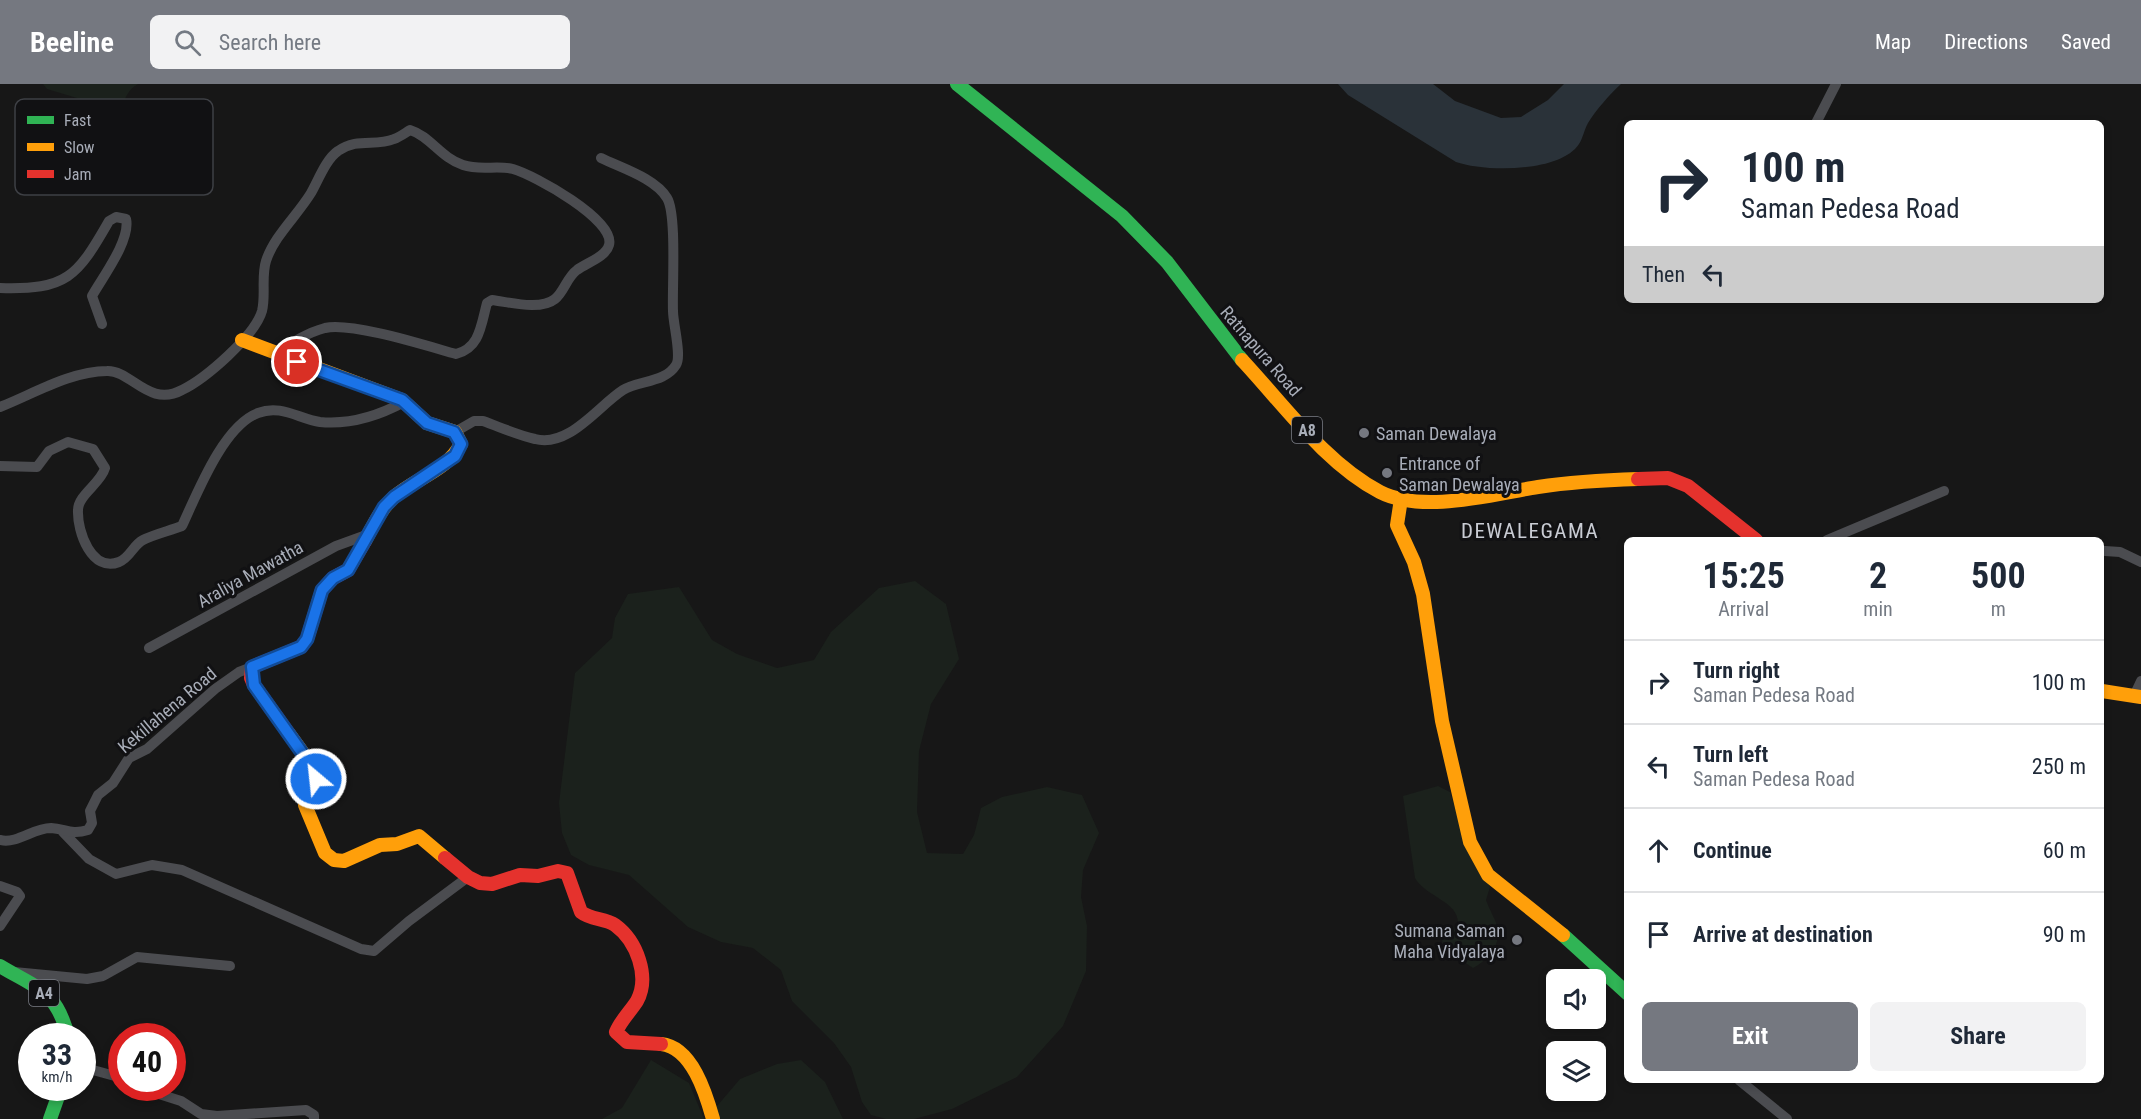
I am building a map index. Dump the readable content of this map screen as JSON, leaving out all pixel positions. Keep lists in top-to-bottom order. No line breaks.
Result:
{"streets":{"main road":["Ratnapura Road","A8","A4"],"street":["Araliya Mawatha","Kekillahena Road"]},"districts":["DEWALEGAMA"],"places":["Saman Dewalaya","Entrance of Saman Dewalaya","Sumana Saman Maha Vidyalaya"],"legend":["Fast","Slow","Jam"],"page":{"header":"Beeline","search":"Search here","nav":["Map","Directions","Saved"],"turn":["100 m","Saman Pedesa Road"],"then":"Then","eta":["15:25","Arrival","2","min","500","m"],"list":[{"name":"Turn right","note":"Saman Pedesa Road","value":"100 m"},{"name":"Turn left","note":"Saman Pedesa Road","value":"250 m"},{"name":"Continue","value":"60 m"},{"name":"Arrive at destination","value":"90 m"}],"buttons":["Exit","Share"],"speed":"33 km/h","limit":"40"}}
